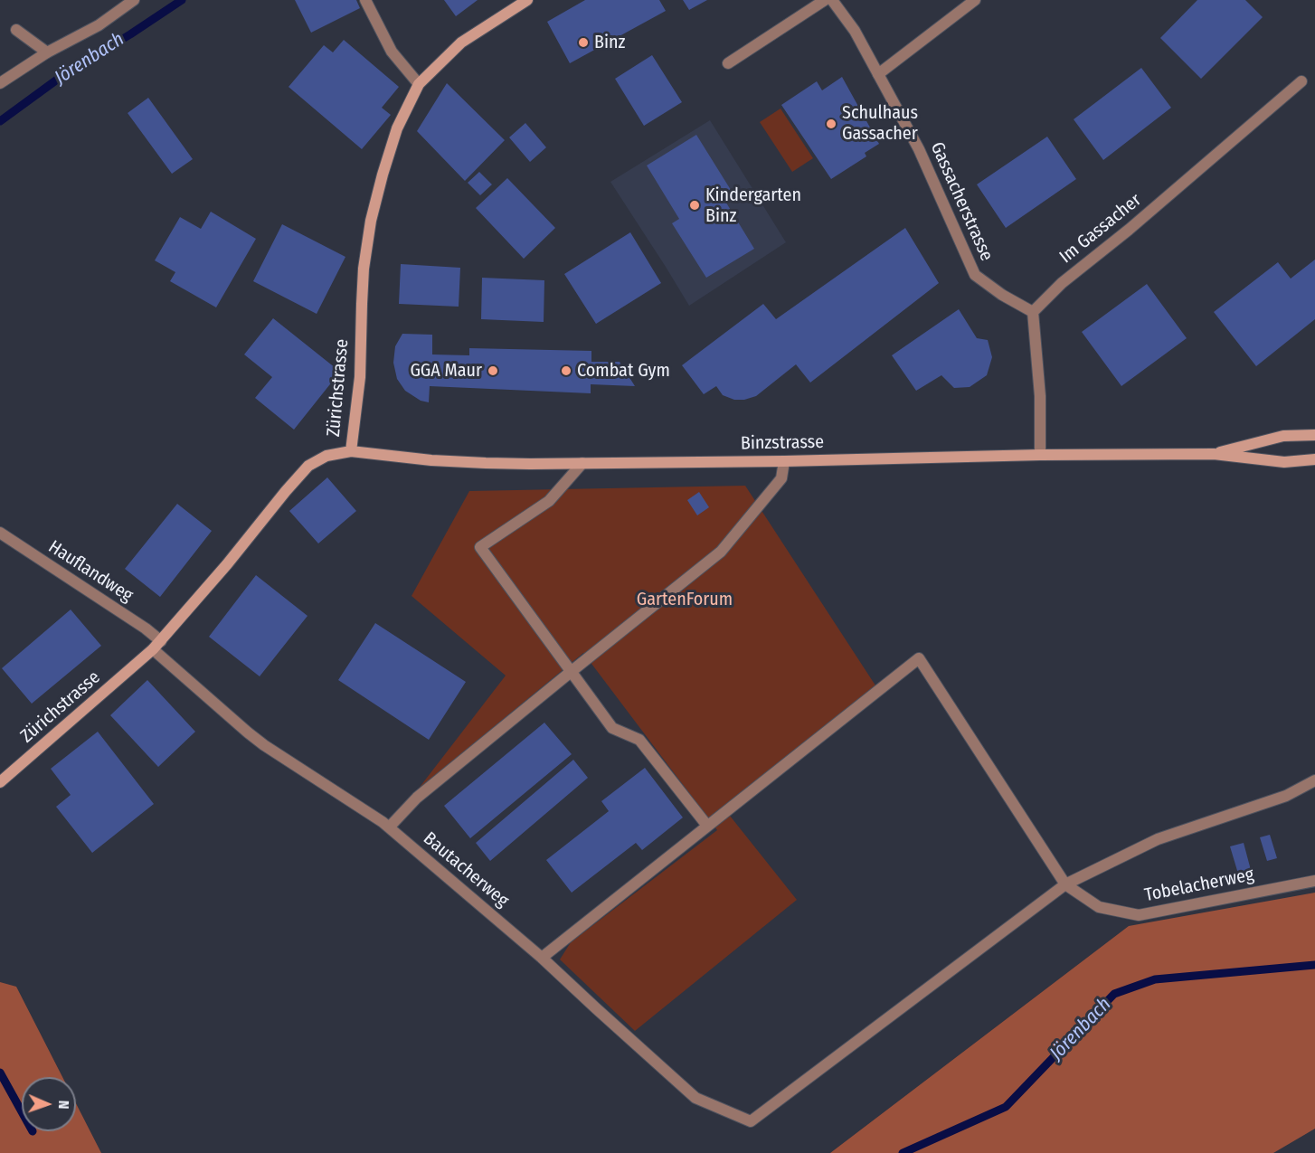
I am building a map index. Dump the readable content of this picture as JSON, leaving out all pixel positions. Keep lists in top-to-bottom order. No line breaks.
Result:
{"streets":{"main road":["Zürichstrasse","Binzstrasse"],"street":["Gassacherstrasse","Im Gassacher","Hauflandweg","Bautacherweg","Tobelacherweg"]},"crossings":[["Gassacherstrasse","Im Gassacher"],["Zürichstrasse","Binzstrasse"],["Zürichstrasse","Hauflandweg"],["Zürichstrasse","Bautacherweg"],["Bautacherweg","Tobelacherweg"]],"water":["Jörenbach"],"parks":["GartenForum"],"places":["Binz","Schulhaus Gassacher","Kindergarten Binz","GGA Maur","Combat Gym"],"north":"right"}
